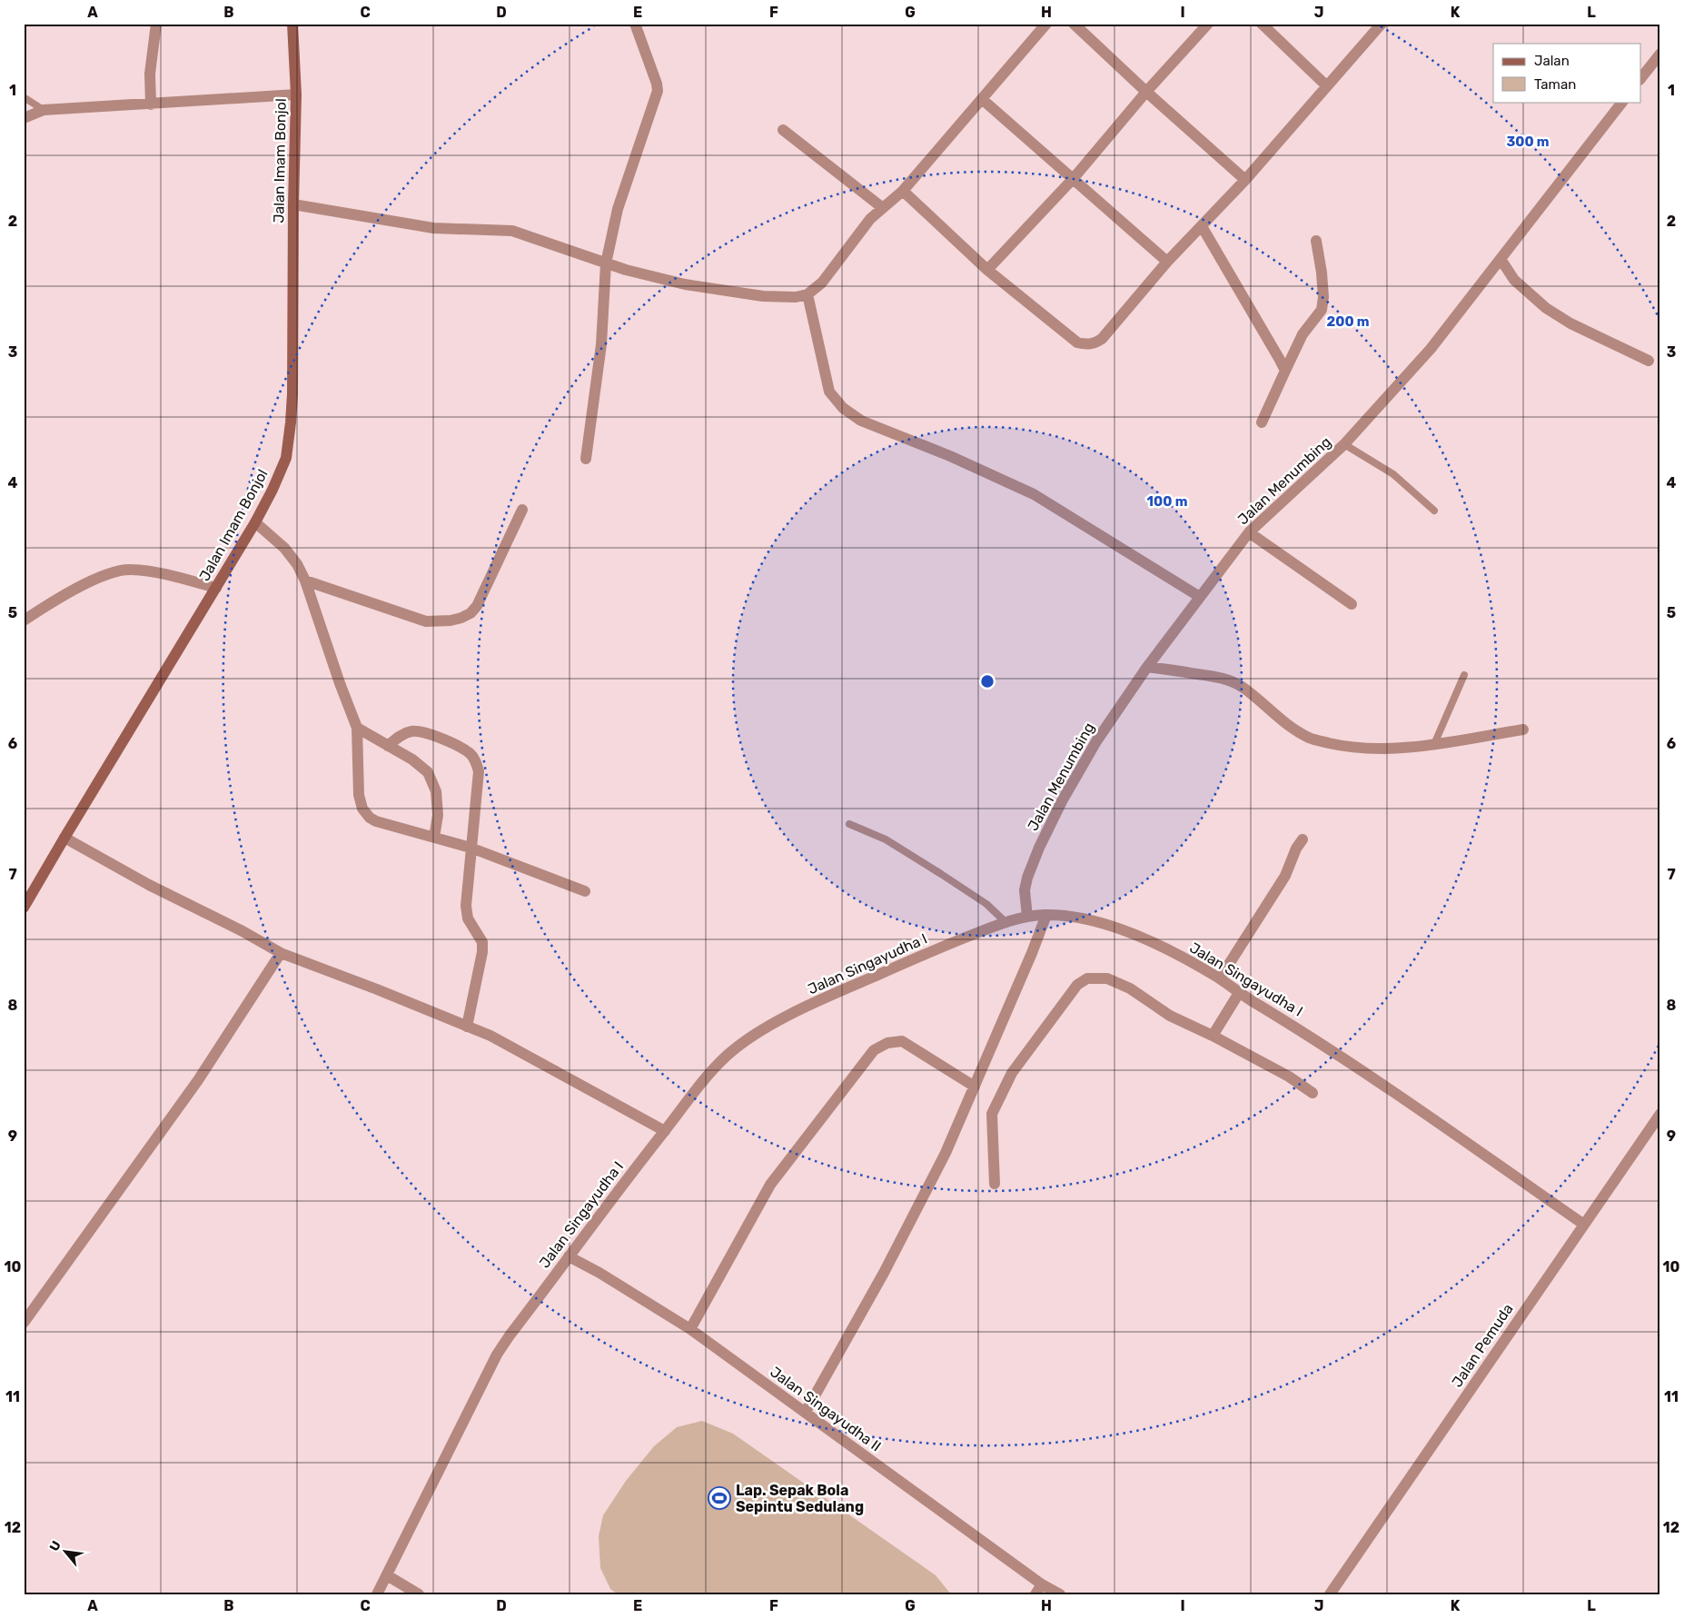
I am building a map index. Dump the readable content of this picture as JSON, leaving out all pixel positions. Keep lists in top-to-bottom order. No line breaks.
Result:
{"streets":{"main road":["Jalan Imam Bonjol"],"street":["Jalan Menumbing","Jalan Singayudha I","Jalan Pemuda","Jalan Singayudha II"]},"crossings":[["Jalan Menumbing","Jalan Singayudha I"],["Jalan Singayudha I","Jalan Pemuda"],["Jalan Singayudha I","Jalan Singayudha II"]],"places":{"sports":["Lap. Sepak Bola Sepintu Sedulang"]},"legend":["Jalan","Taman"],"north":"top left","grid":{"columns":["A","B","C","D","E","F","G","H","I","J","K","L"],"rows":["1","2","3","4","5","6","7","8","9","10","11","12"]},"rings":["300 m","200 m","100 m"]}
